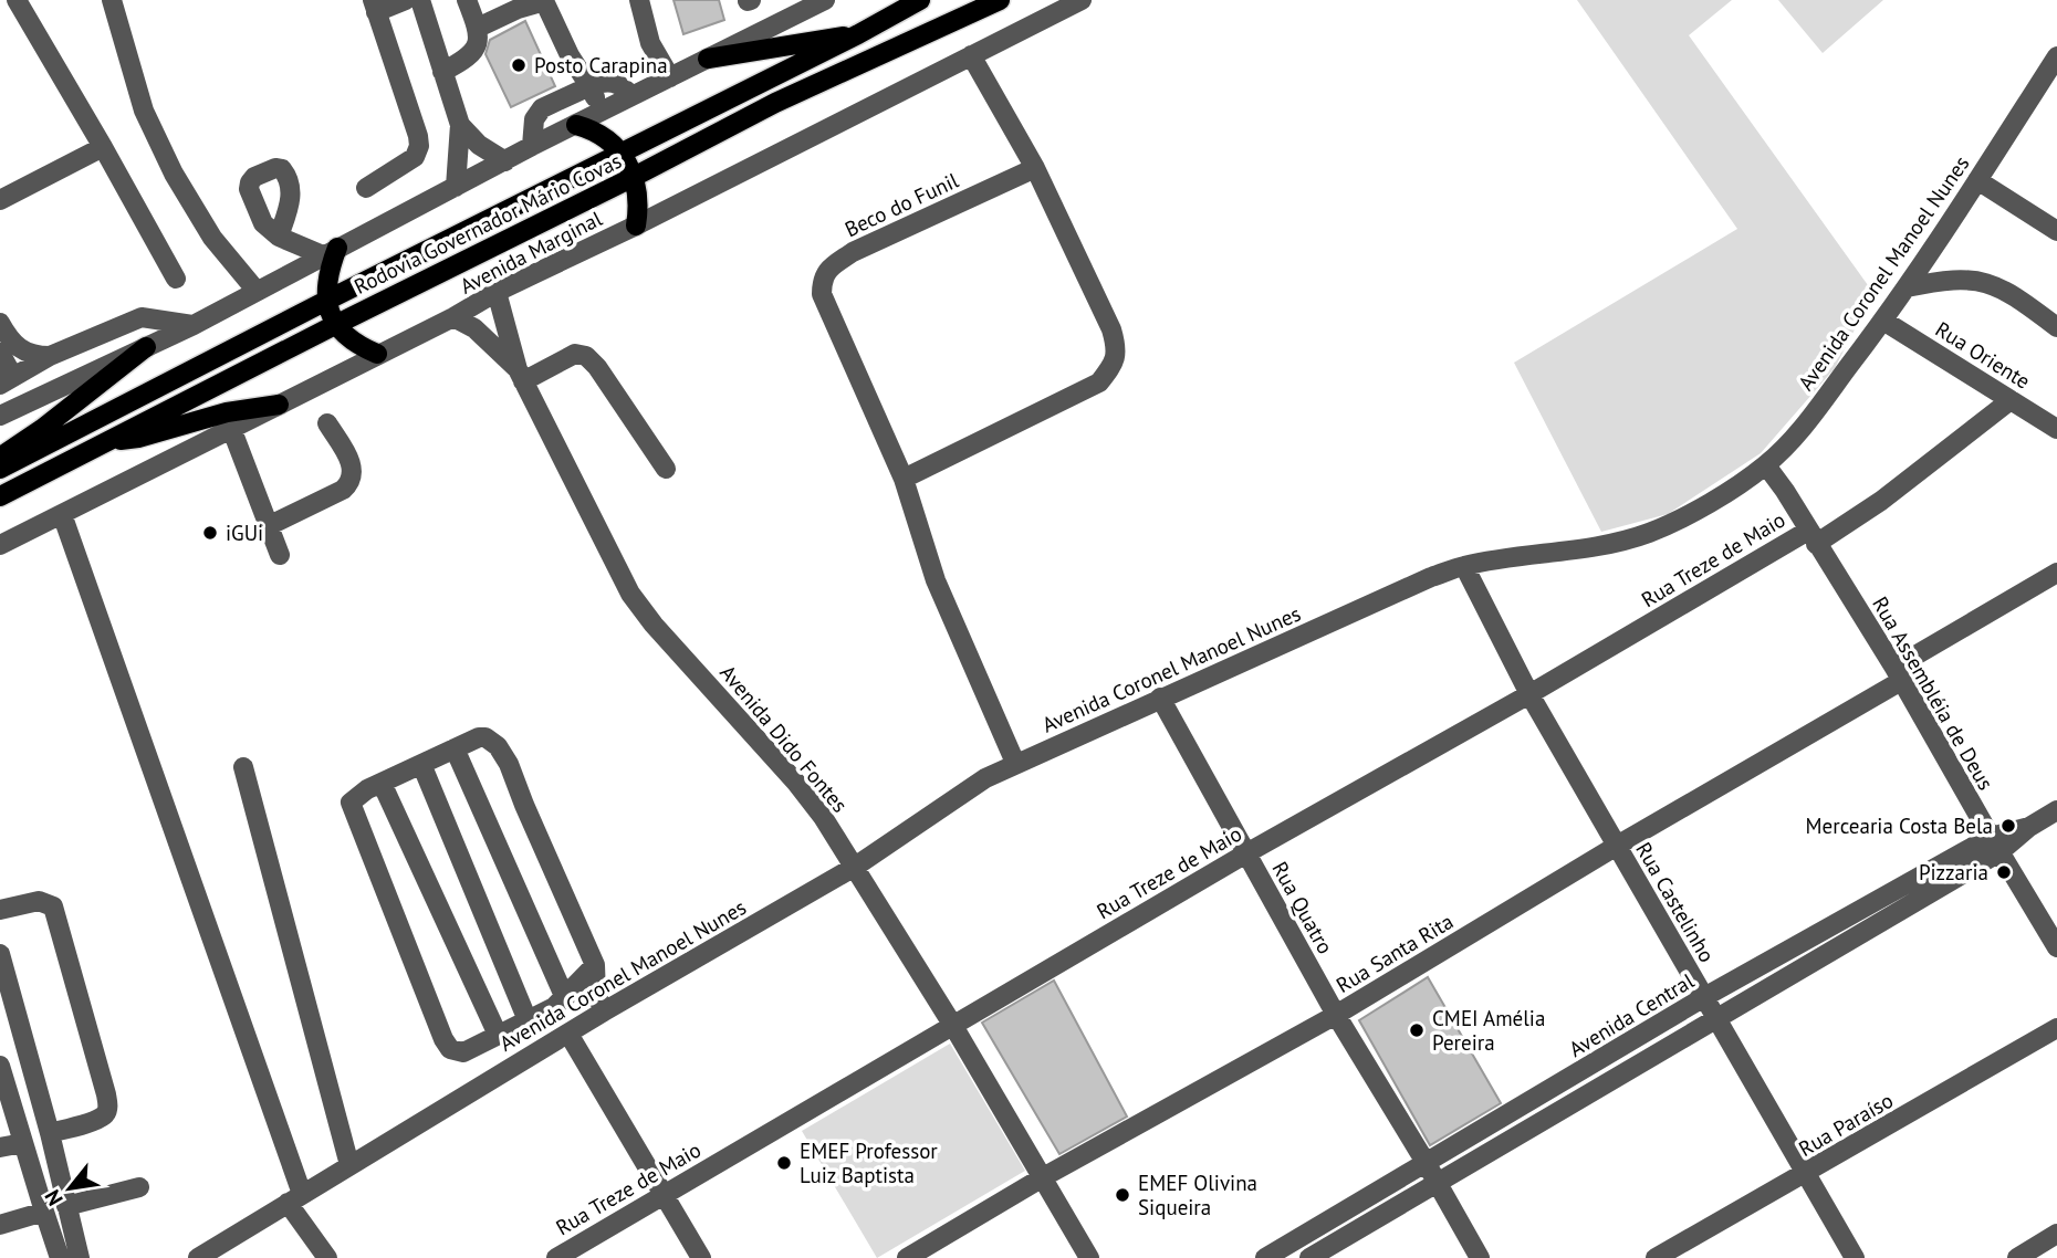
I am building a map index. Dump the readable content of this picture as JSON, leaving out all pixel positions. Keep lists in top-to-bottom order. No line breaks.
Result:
{"streets":{"main road":["Rodovia Governador Mário Covas"],"street":["Beco do Funil","Avenida Marginal","Avenida Coronel Manoel Nunes","Rua Oriente","Rua Treze de Maio","Rua Assembléia de Deus","Avenida Dido Fontes","Rua Castelinho","Rua Quatro","Rua Santa Rita","Avenida Central","Rua Paraíso"]},"crossings":[["Beco do Funil","Avenida Coronel Manoel Nunes"],["Avenida Marginal","Avenida Dido Fontes"],["Avenida Coronel Manoel Nunes","Rua Oriente"],["Avenida Coronel Manoel Nunes","Rua Assembléia de Deus"],["Avenida Coronel Manoel Nunes","Avenida Dido Fontes"],["Avenida Coronel Manoel Nunes","Rua Castelinho"],["Avenida Coronel Manoel Nunes","Rua Quatro"],["Rua Oriente","Rua Treze de Maio"],["Rua Treze de Maio","Rua Assembléia de Deus"],["Rua Treze de Maio","Avenida Dido Fontes"],["Rua Treze de Maio","Rua Castelinho"],["Rua Treze de Maio","Rua Quatro"],["Rua Assembléia de Deus","Rua Santa Rita"],["Rua Assembléia de Deus","Avenida Central"],["Avenida Dido Fontes","Rua Santa Rita"],["Rua Castelinho","Rua Santa Rita"],["Rua Castelinho","Avenida Central"],["Rua Castelinho","Rua Paraíso"],["Rua Quatro","Rua Santa Rita"],["Rua Quatro","Avenida Central"]],"places":["Posto Carapina","iGUi","Mercearia Costa Bela","Pizzaria","CMEI Amélia Pereira","EMEF Professor Luiz Baptista","EMEF Olivina Siqueira"],"north":"bottom left"}
